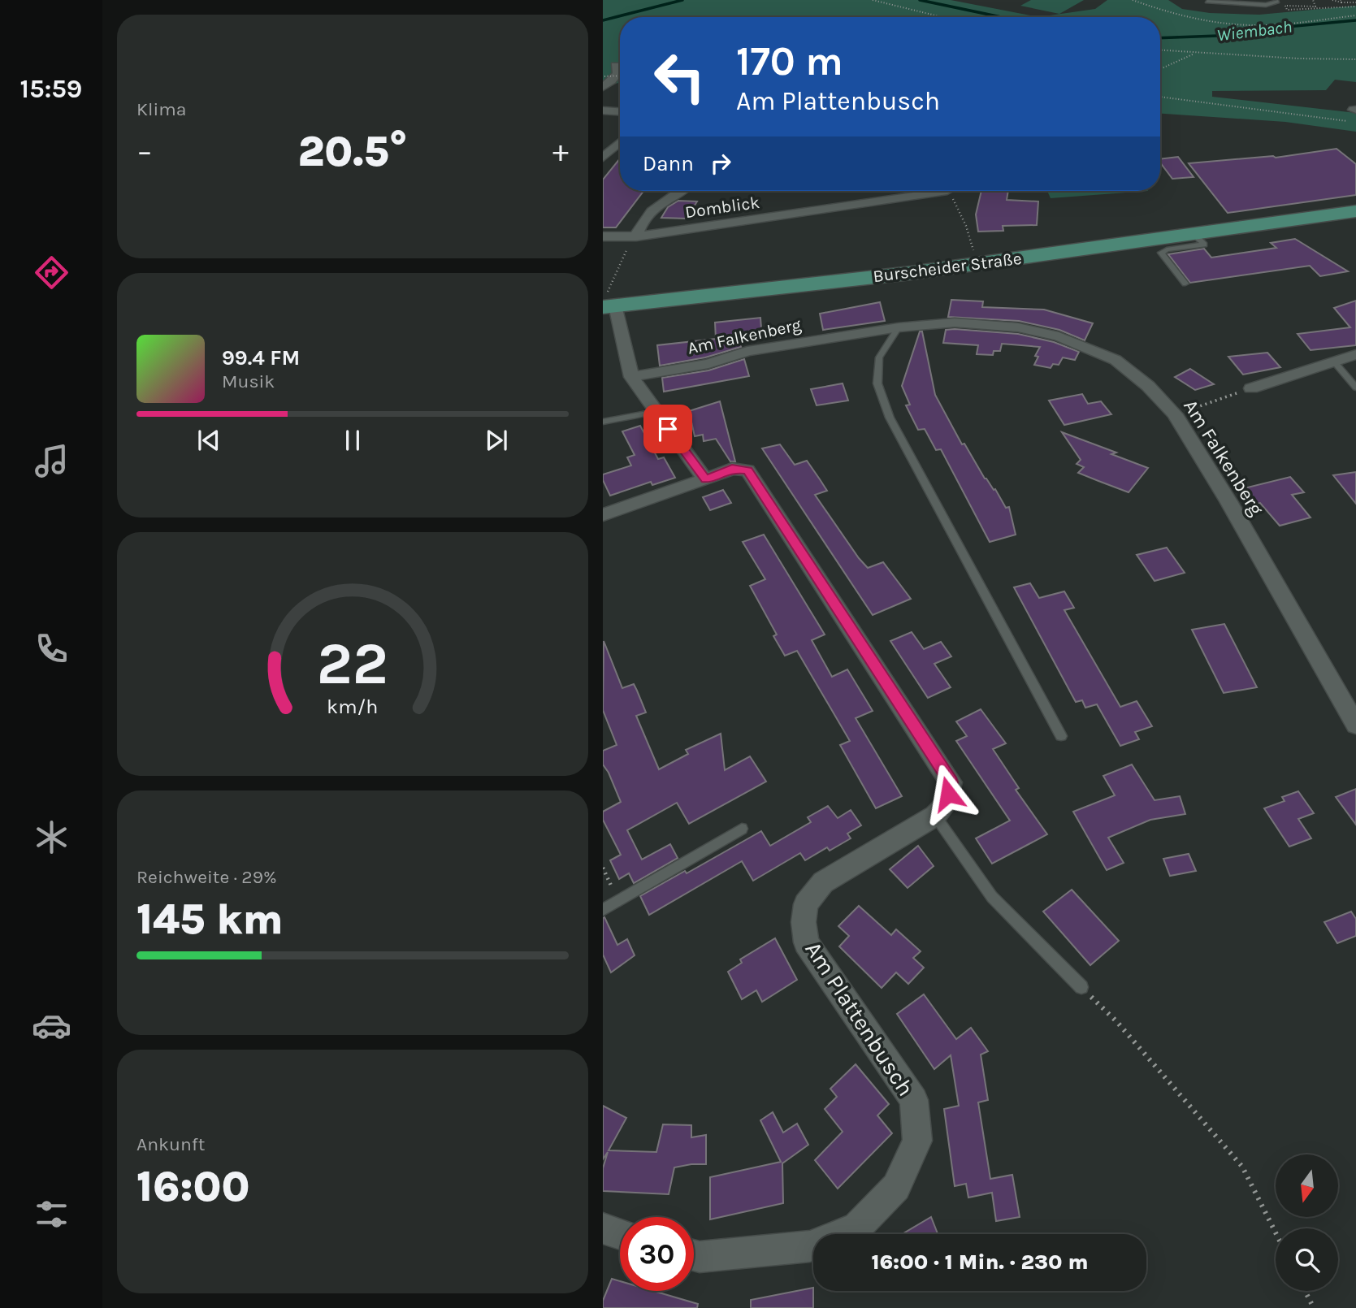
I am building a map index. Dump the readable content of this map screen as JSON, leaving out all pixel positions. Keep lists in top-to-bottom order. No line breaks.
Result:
{"streets":{"main road":["Burscheider Straße"],"street":["Domblick","Am Falkenberg","Am Plattenbusch"]},"water":["Wiembach"],"north":"bottom","page":{"tabs":"15:59","tile":["Klima",["Reichweite · 29%","145 km"],["Ankunft","16:00"]],"turn":["170 m","Am Plattenbusch"],"heat":["−","20.5°","+"],"then":"Dann","song":["99.4 FM","Musik"],"limit":"30","trip":"16:00 · 1 Min. · 230 m","gauge":["22","km/h"]}}
